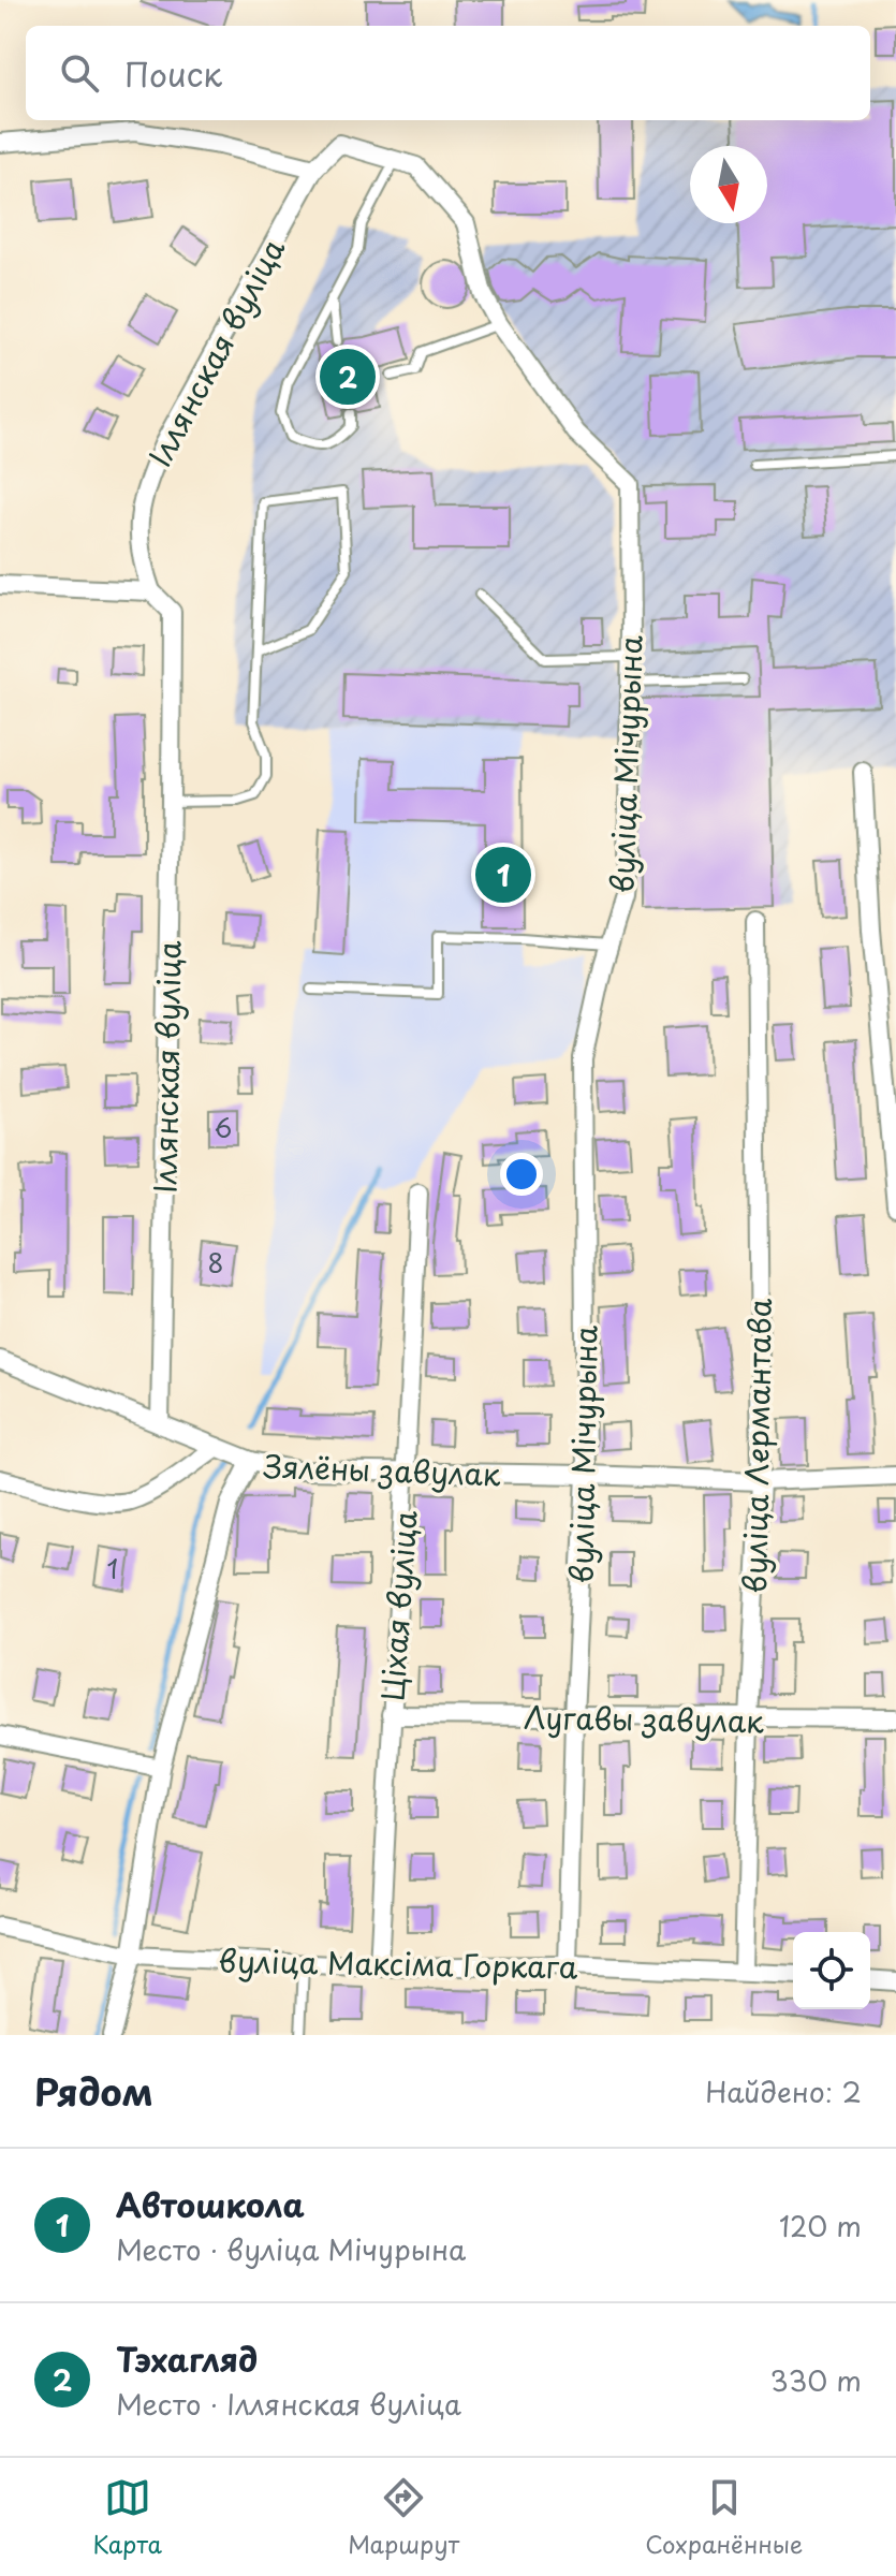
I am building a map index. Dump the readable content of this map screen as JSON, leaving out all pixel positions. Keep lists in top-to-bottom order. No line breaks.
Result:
{"streets":{"street":["Іллянская вуліца","вуліца Мічурына","вуліца Лермантава","Зялёны завулак","Ціхая вуліца","Лугавы завулак","вуліца Максіма Горкага"]},"crossings":[["Іллянская вуліца","вуліца Мічурына"],["вуліца Мічурына","Зялёны завулак"],["вуліца Мічурына","Лугавы завулак"],["вуліца Мічурына","вуліца Максіма Горкага"],["вуліца Лермантава","Зялёны завулак"],["вуліца Лермантава","Лугавы завулак"],["вуліца Лермантава","вуліца Максіма Горкага"],["Зялёны завулак","Ціхая вуліца"],["Зялёны завулак","вуліца Максіма Горкага"],["Ціхая вуліца","Лугавы завулак"],["Ціхая вуліца","вуліца Максіма Горкага"]],"house_numbers":["6","8","1"],"north":"bottom","page":{"search":"Поиск","pins":["2","1"],"heading":["Рядом","Найдено: 2"],"list":[{"mark":"1","name":"Автошкола","note":"Место · вуліца Мічурына","value":"120 m"},{"mark":"2","name":"Тэхагляд","note":"Место · Іллянская вуліца","value":"330 m"}],"nav":["Карта","Маршрут","Сохранённые"]}}
